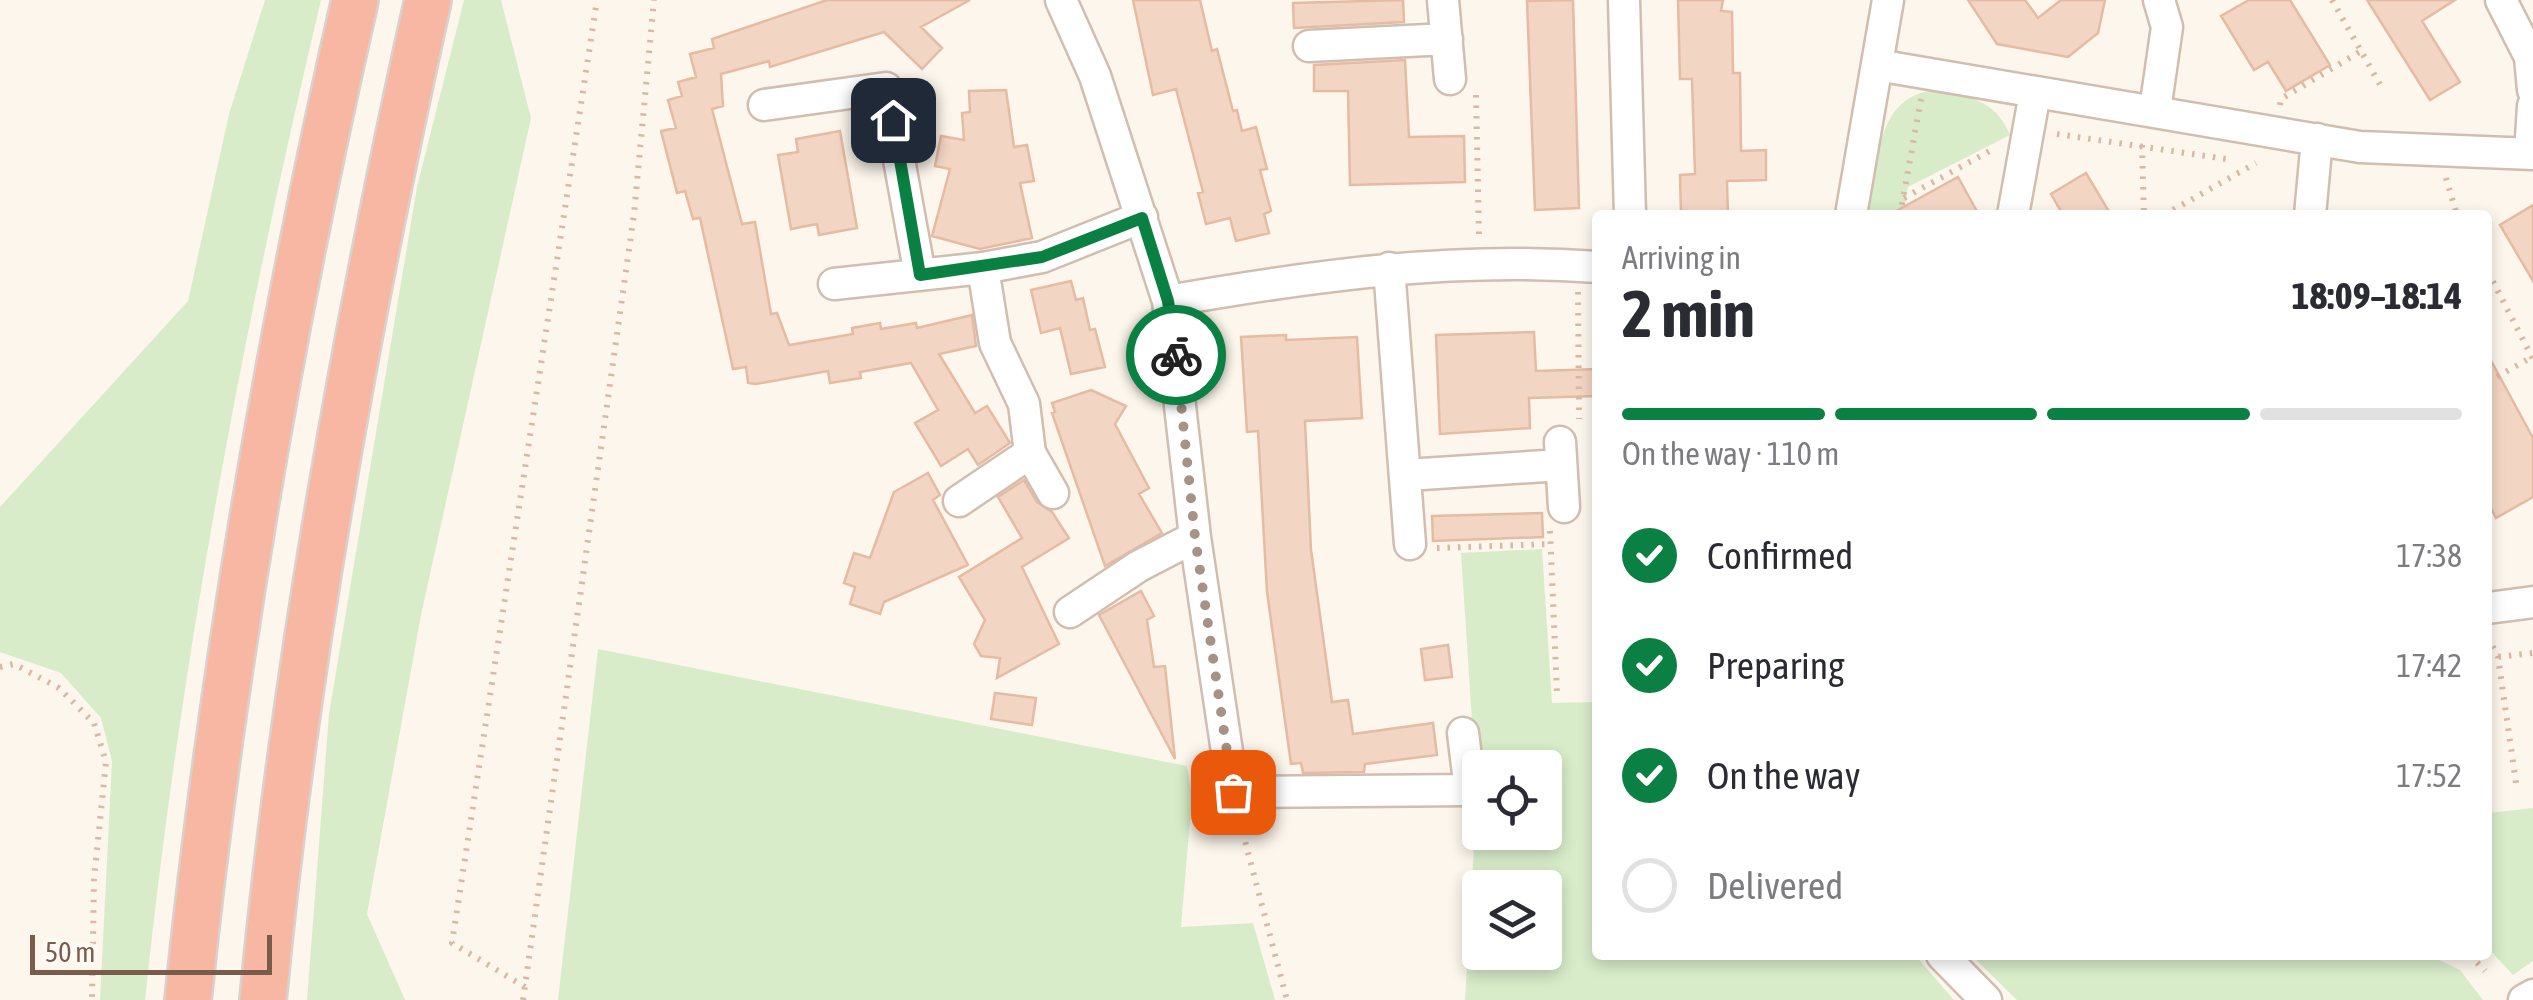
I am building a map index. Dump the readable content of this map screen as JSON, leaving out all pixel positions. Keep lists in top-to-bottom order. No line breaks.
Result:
{"scale_bar":"50 m","page":{"heading":["2 min","Arriving in","18:09–18:14"],"bar":"On the way · 110 m","list":[["Confirmed","17:38"],["Preparing","17:42"],["On the way","17:52"],"Delivered"],"scale":"50 m"}}
